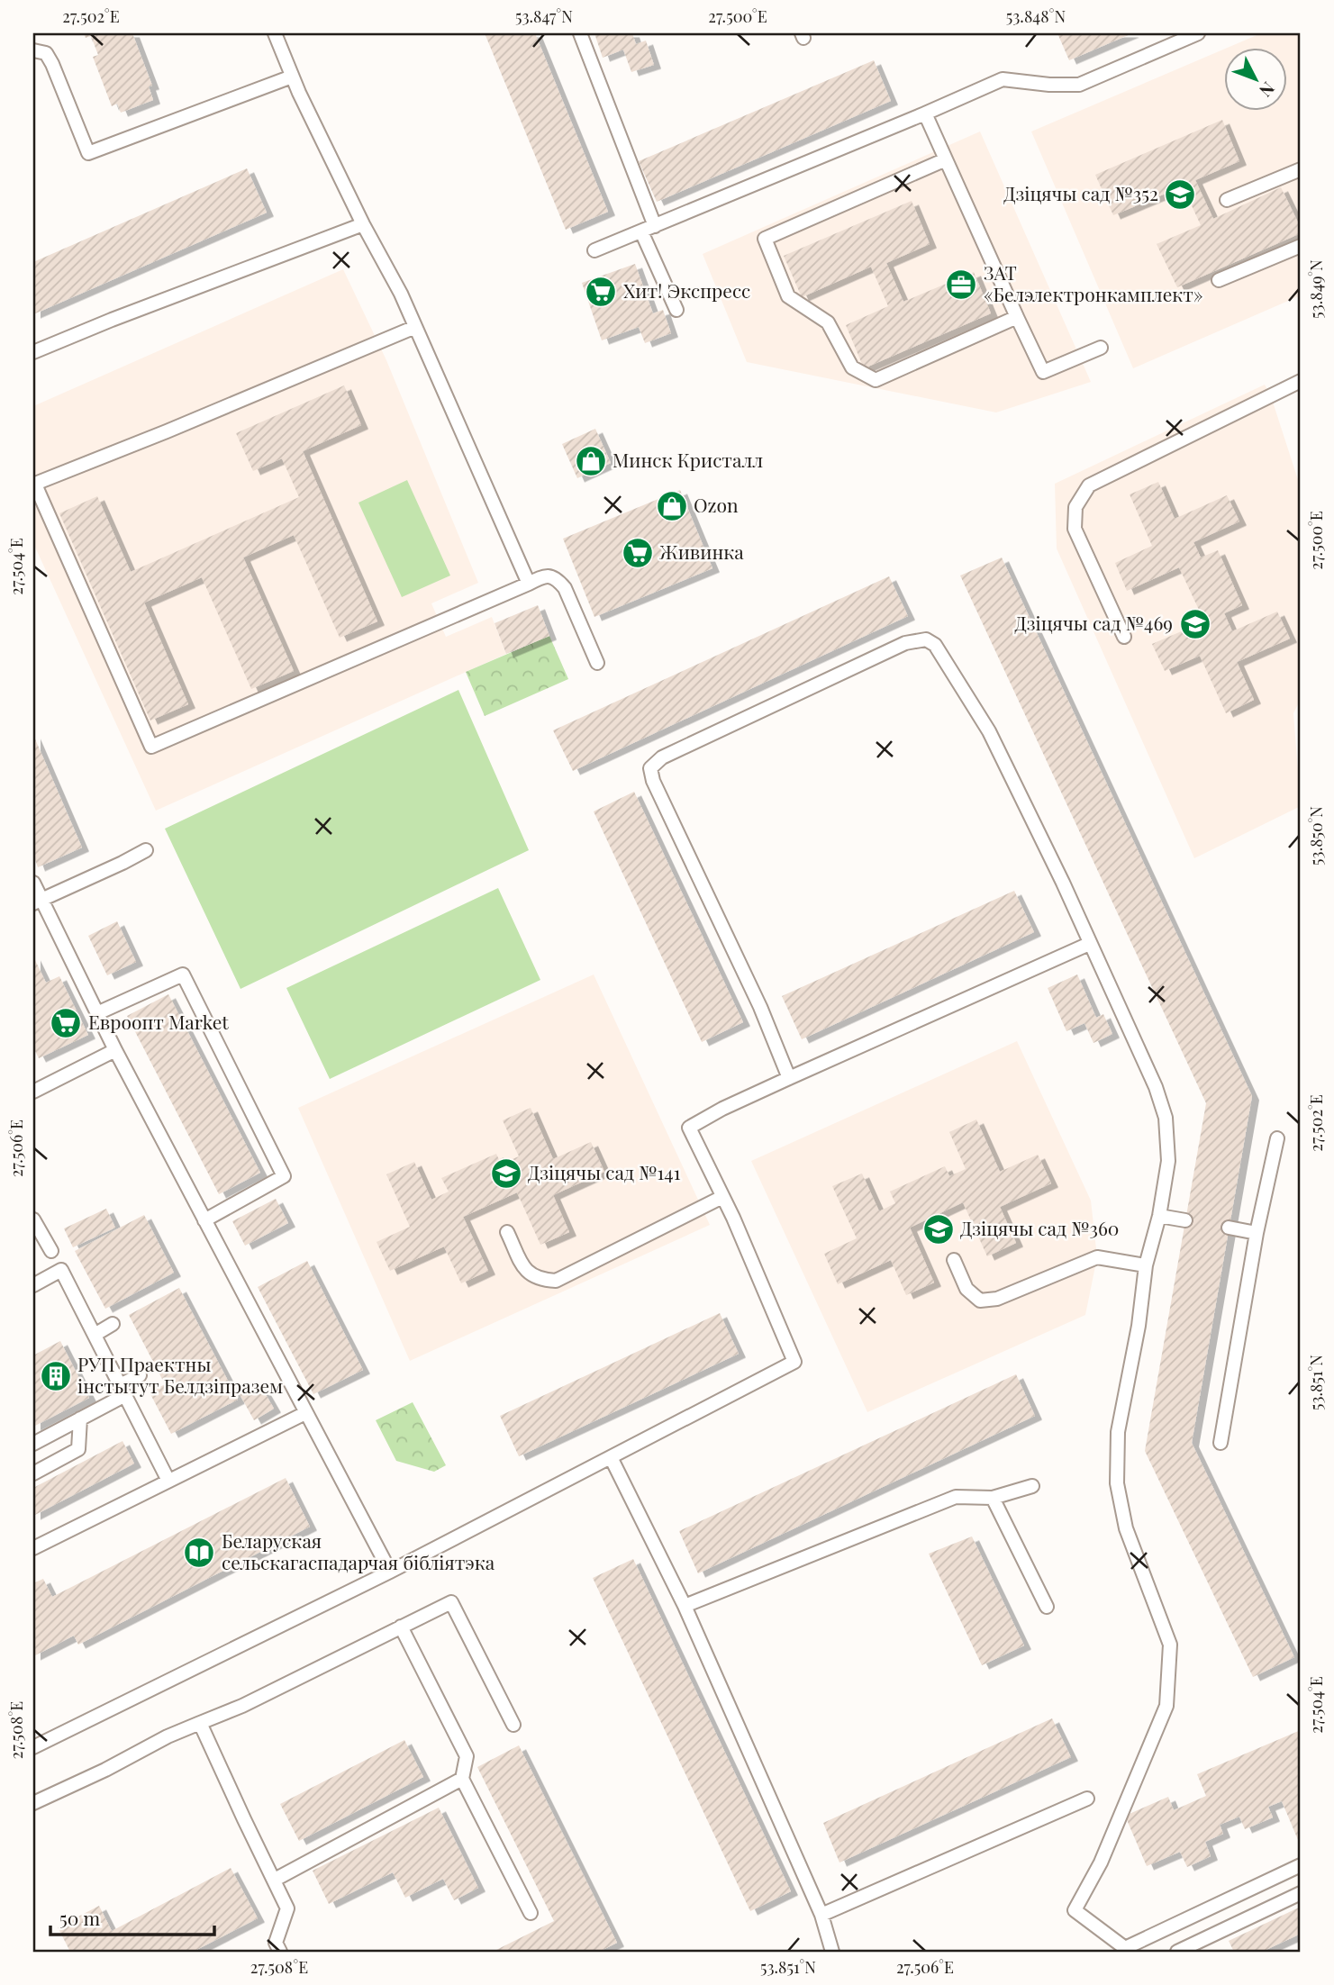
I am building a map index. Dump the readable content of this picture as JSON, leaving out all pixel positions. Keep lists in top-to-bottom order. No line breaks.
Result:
{"places":{"school or university":["Дзіцячы сад №352","Дзіцячы сад №469","Дзіцячы сад №141","Дзіцячы сад №360"],"office":["ЗАТ «Белэлектронкамплект»"],"supermarket":["Хит! Экспресс","Живинка","Евроопт Market"],"shop":["Минск Кристалл","Ozon"],"building":["РУП Праектны інстытут Белдзіпразем"],"library":["Беларуская сельскагаспадарчая бібліятэка"]},"scale_bar":"50 m","north":"bottom right","coordinates":["27.502°E","53.847°N","27.500°E","53.848°N","53.849°N","27.504°E","53.850°N","27.506°E","53.851°N","27.508°E"]}
